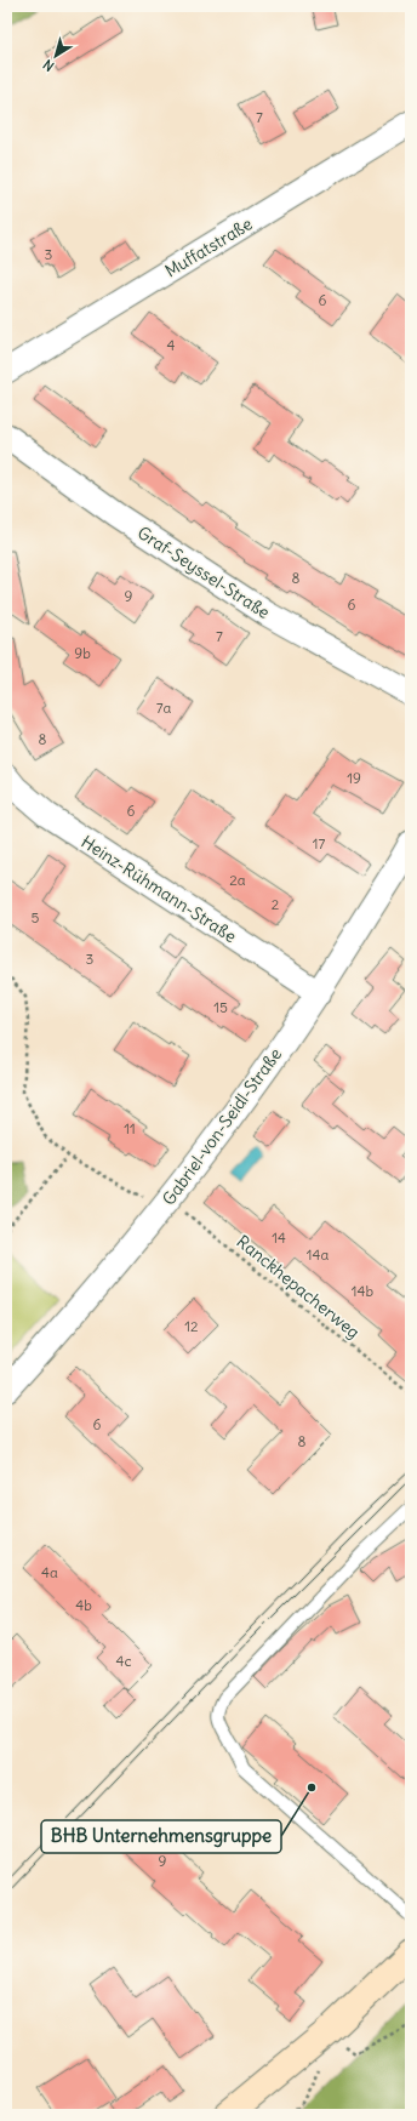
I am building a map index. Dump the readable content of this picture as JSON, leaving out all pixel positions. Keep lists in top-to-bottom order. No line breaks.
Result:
{"streets":{"street":["Muffatstraße","Graf-Seyssel-Straße","Heinz-Rühmann-Straße","Gabriel-von-Seidl-Straße"],"path":["Ranckhepacherweg"]},"crossings":[["Heinz-Rühmann-Straße","Gabriel-von-Seidl-Straße"],["Gabriel-von-Seidl-Straße","Ranckhepacherweg"]],"places":["BHB Unternehmensgruppe"],"house_numbers":["7","3","6","4","8","9","6","7","9b","7a","8","19","6","17","2a","2","5","3","15","11","14","14a","14b","12","6","8","4a","4b","4c","9"],"north":"bottom left"}
